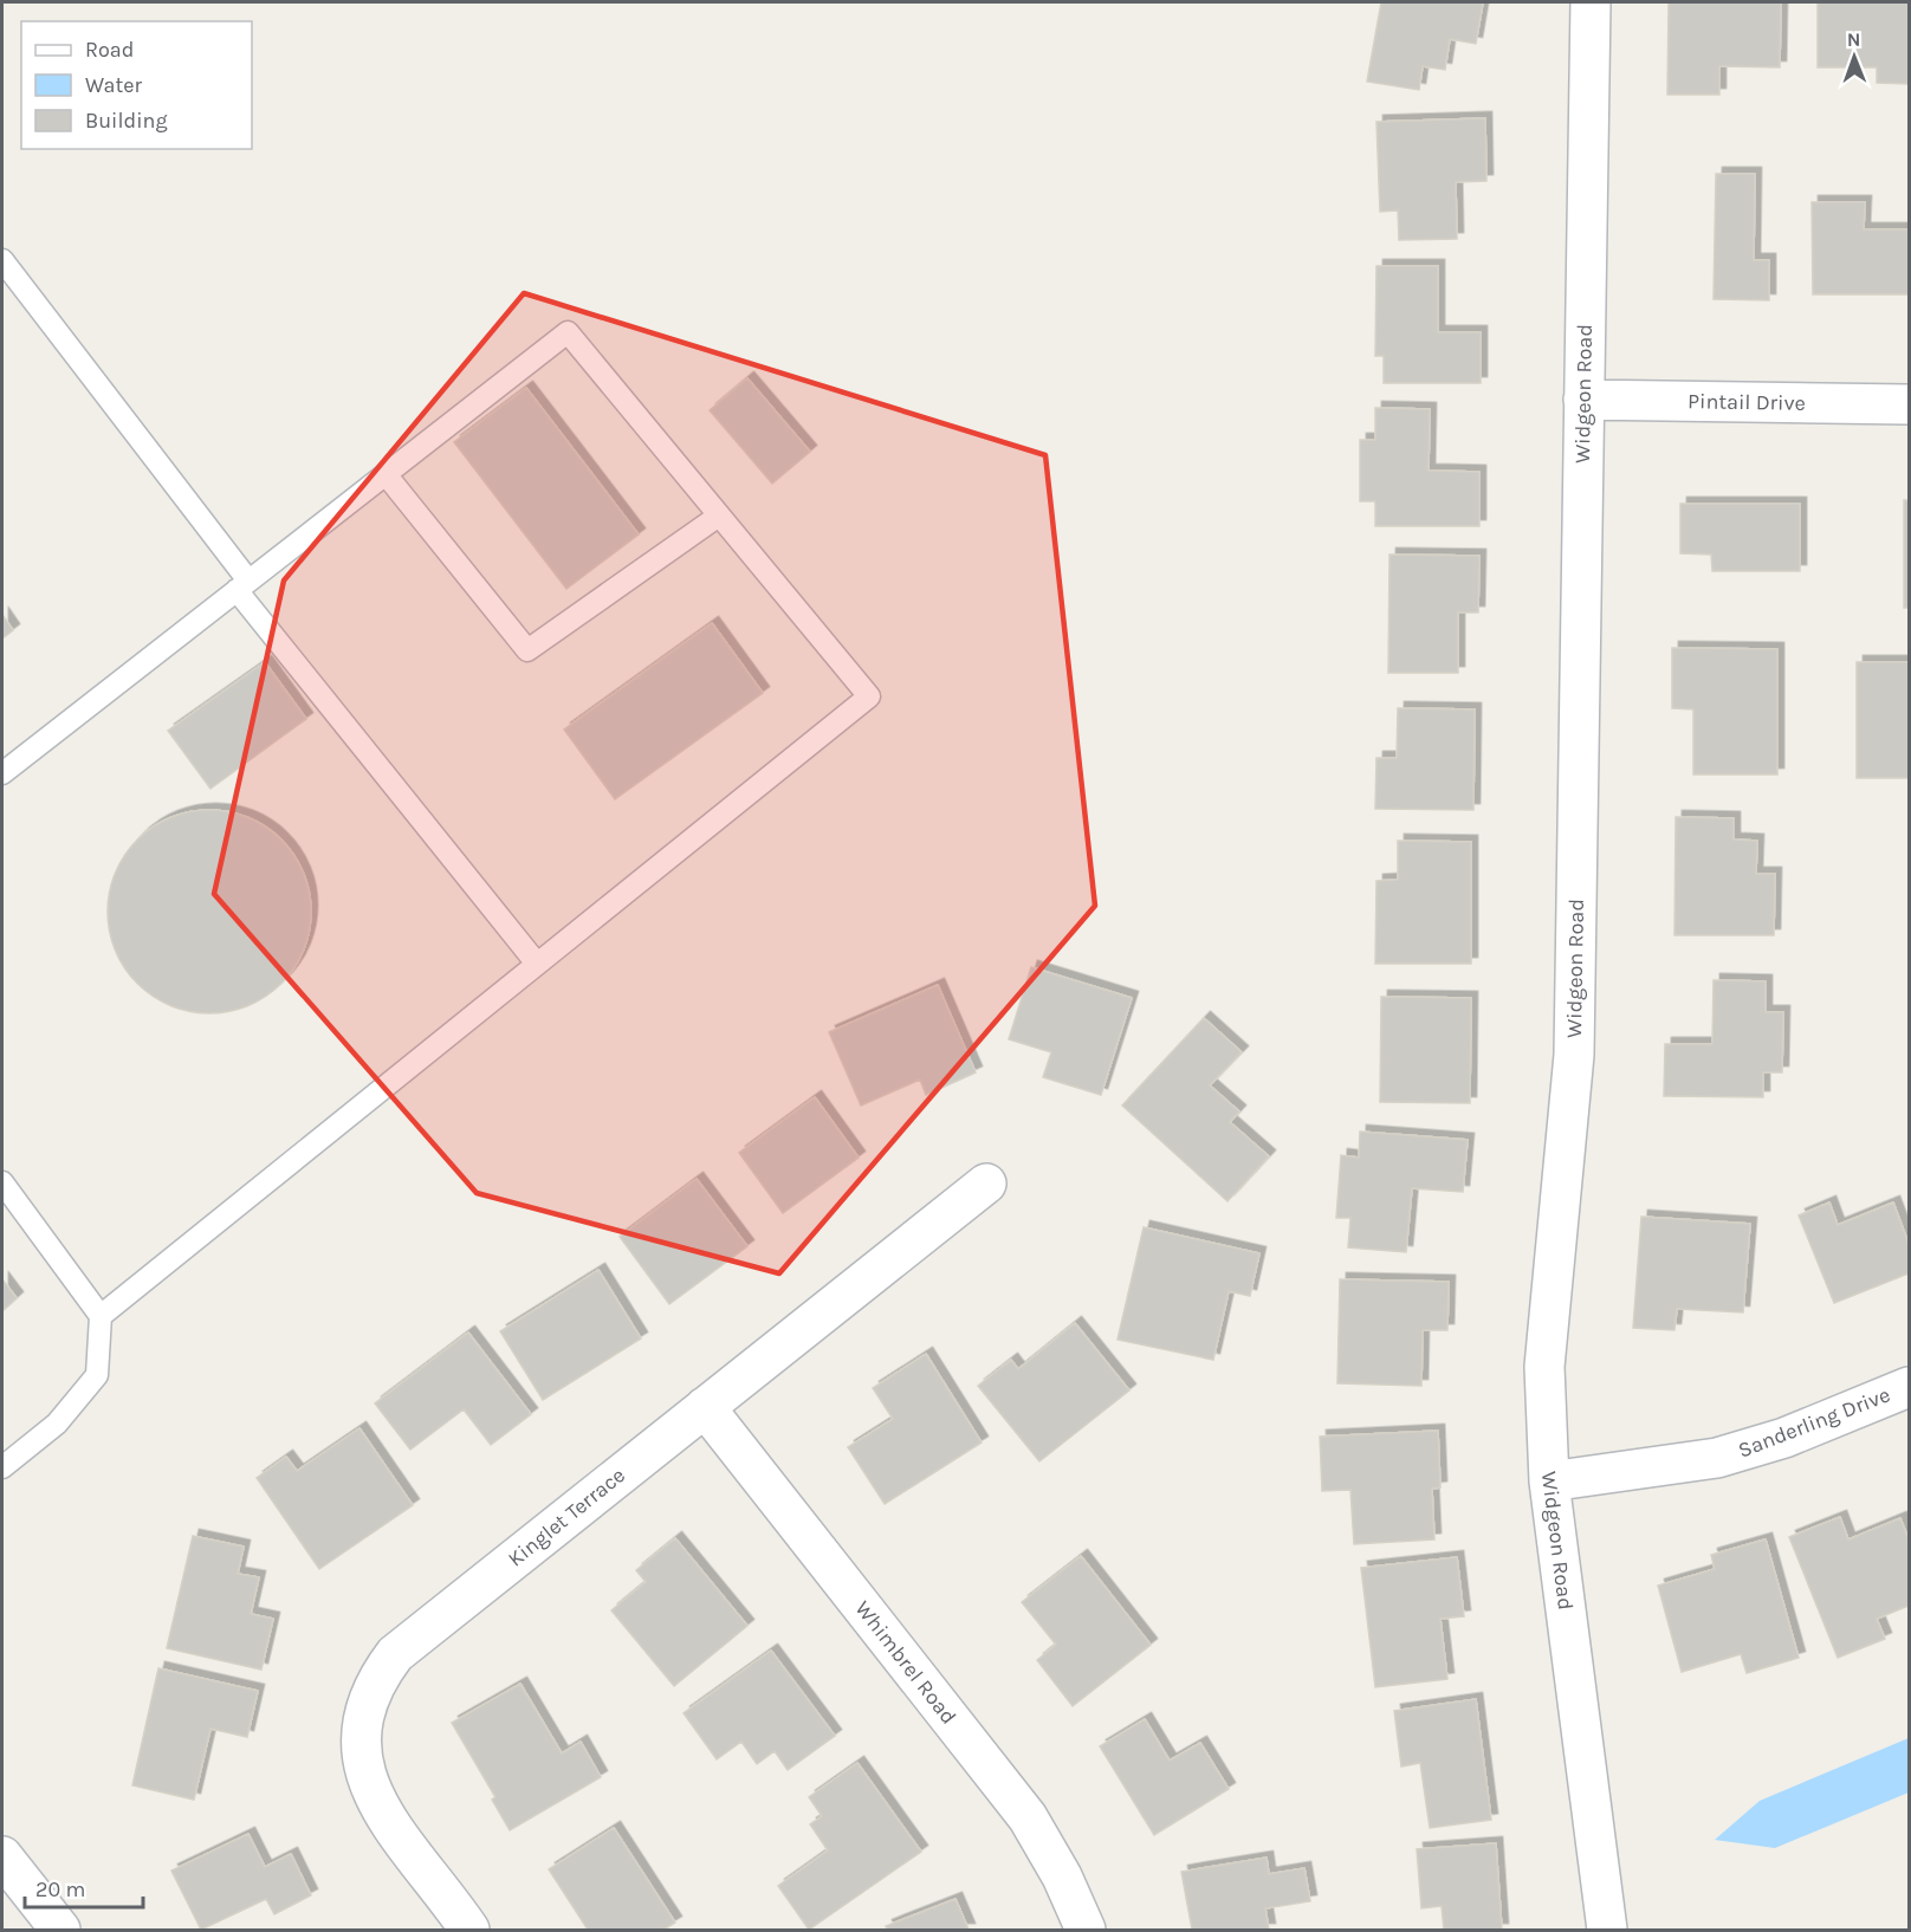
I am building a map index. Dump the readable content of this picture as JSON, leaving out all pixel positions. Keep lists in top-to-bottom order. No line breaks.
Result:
{"streets":{"street":["Widgeon Road","Pintail Drive","Sanderling Drive","Kinglet Terrace","Whimbrel Road"]},"crossings":[["Widgeon Road","Pintail Drive"],["Widgeon Road","Sanderling Drive"],["Kinglet Terrace","Whimbrel Road"]],"legend":["Road","Water","Building"],"scale_bar":"20 m","north":"top"}
